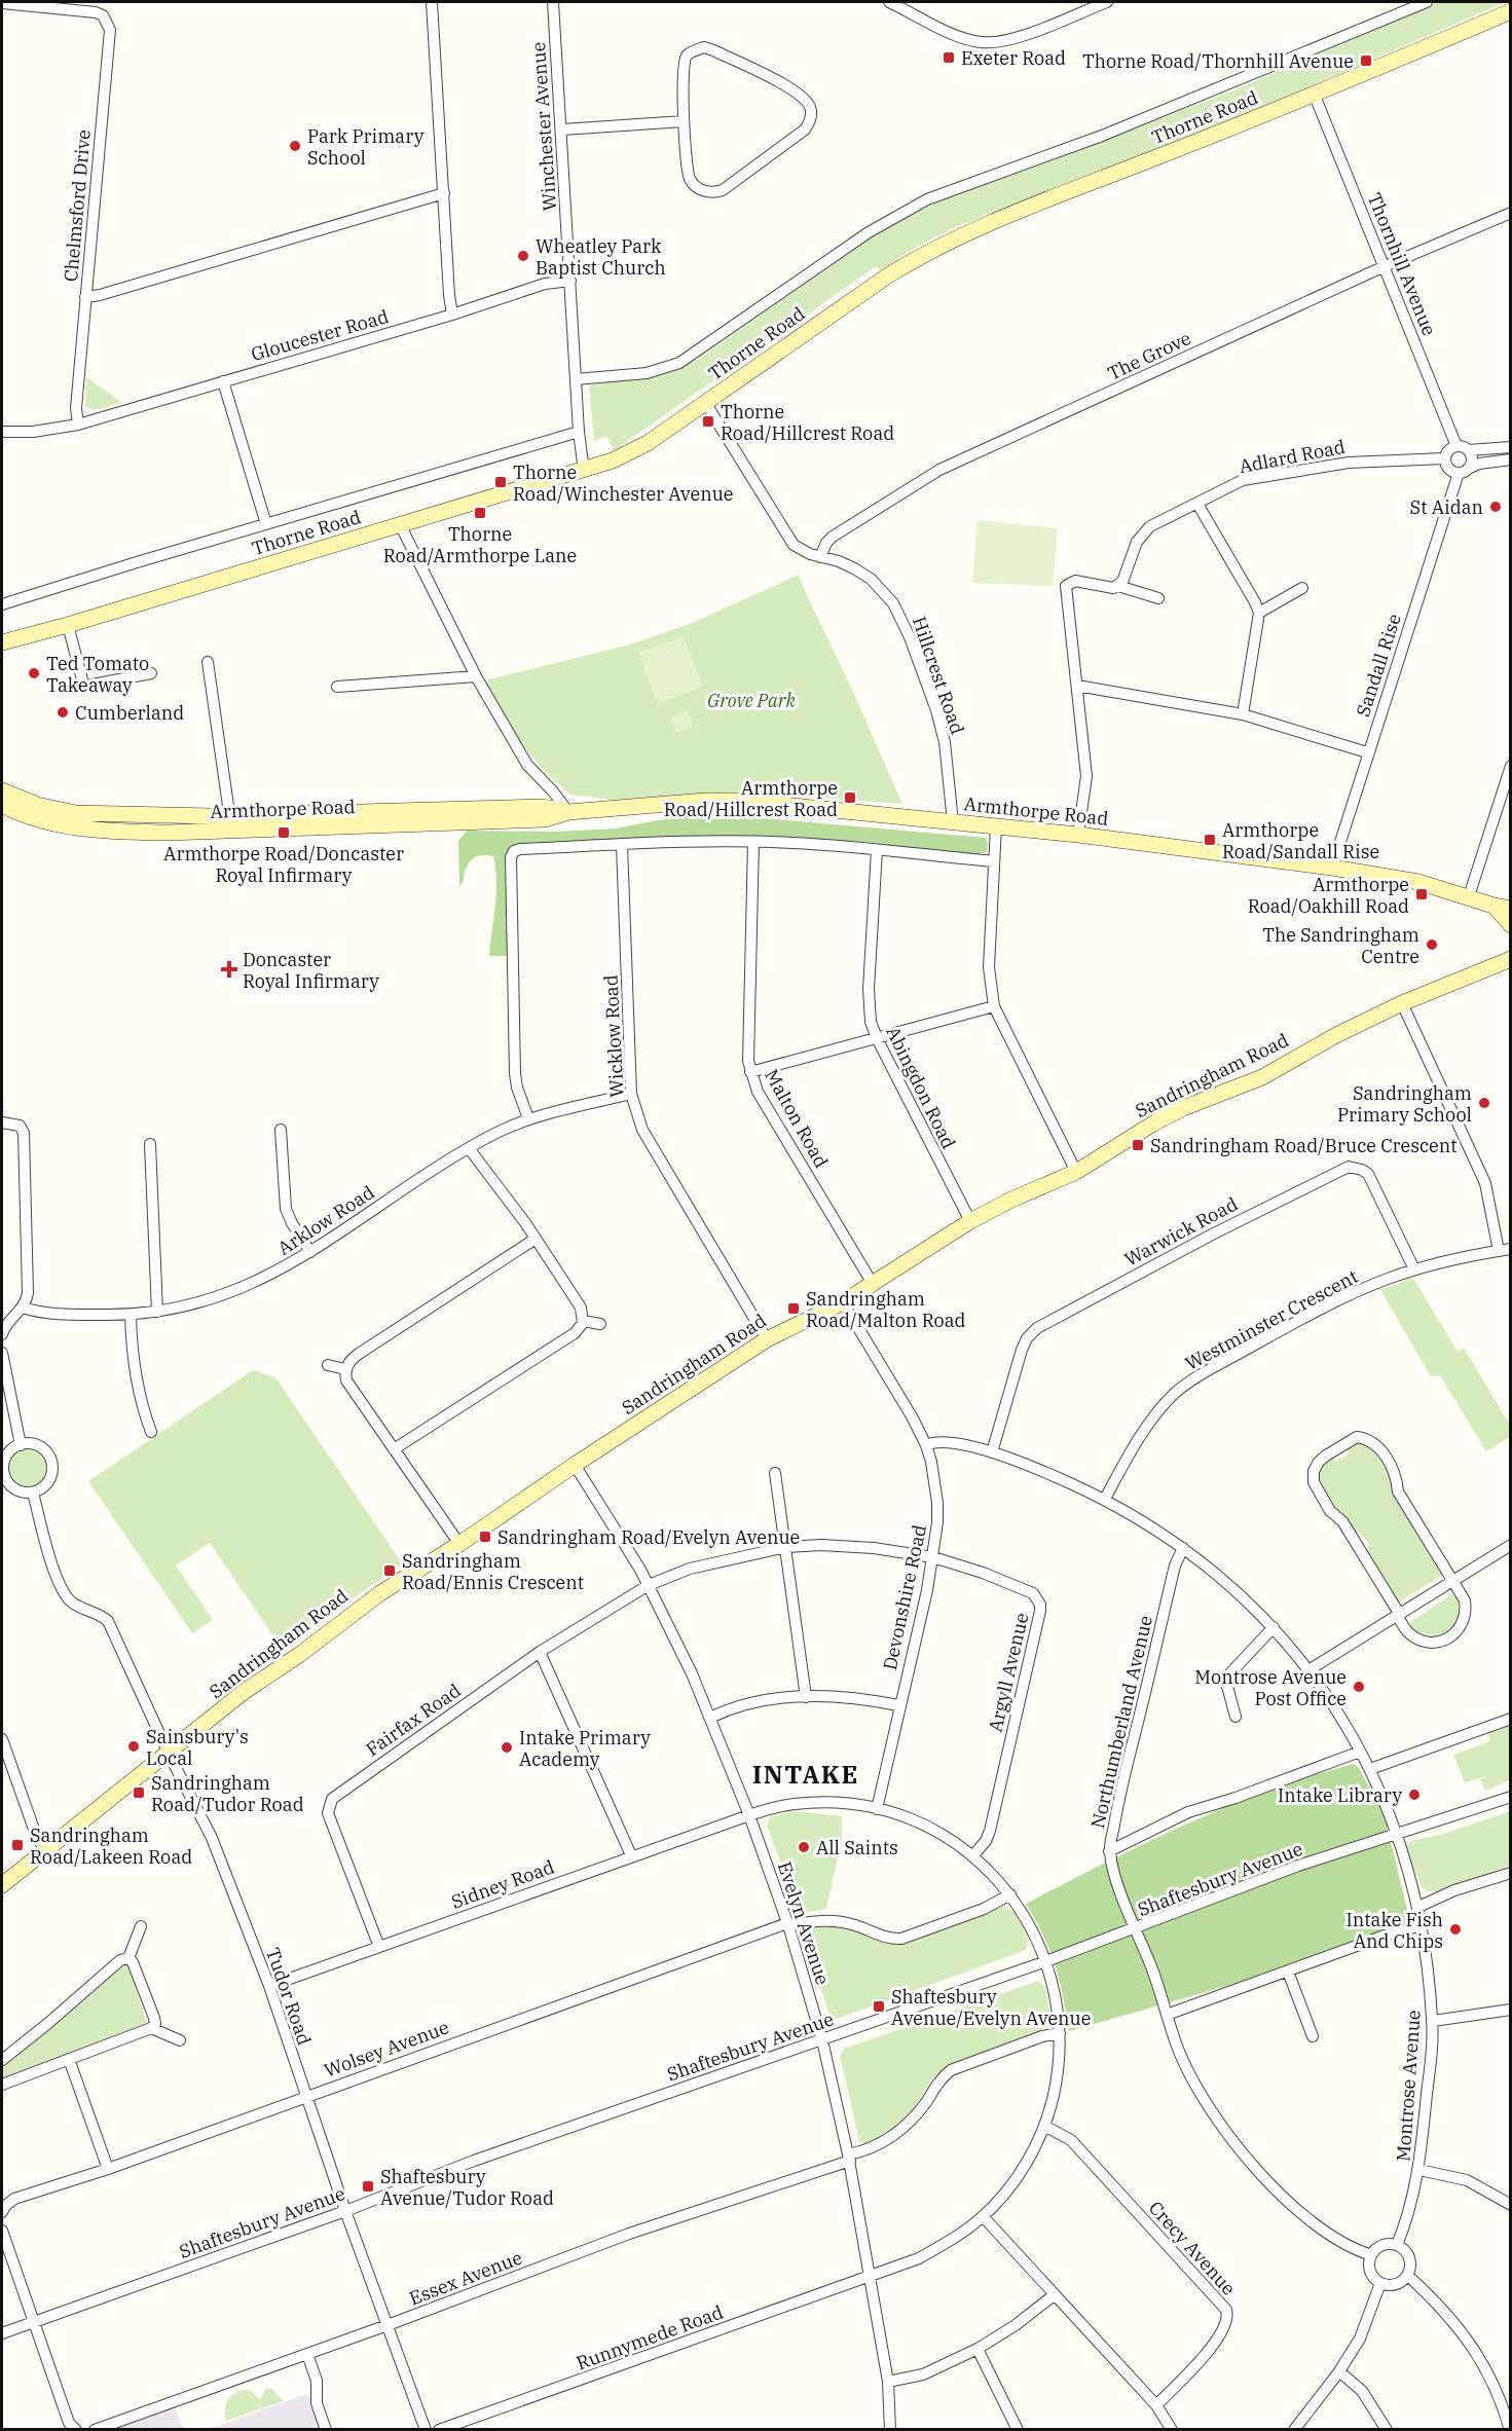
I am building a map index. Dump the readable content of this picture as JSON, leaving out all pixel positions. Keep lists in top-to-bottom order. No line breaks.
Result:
{"streets":{"street":["Thorne Road","Winchester Avenue","Chelmsford Drive","Thornhill Avenue","Gloucester Road","The Grove","Adlard Road","Sandall Rise","Hillcrest Road","Armthorpe Road","Wicklow Road","Sandringham Road","Abingdon Road","Malton Road","Arklow Road","Warwick Road","Westminster Crescent","Devonshire Road","Argyll Avenue","Fairfax Road","Northumberland Avenue","Shaftesbury Avenue","Sidney Road","Evelyn Avenue","Tudor Road","Wolsey Avenue","Montrose Avenue","Crecy Avenue","Essex Avenue","Runnymede Road"]},"crossings":[["Thorne Road","Winchester Avenue"],["Thorne Road","Thornhill Avenue"],["Thorne Road","Hillcrest Road"],["Winchester Avenue","Gloucester Road"],["Chelmsford Drive","Gloucester Road"],["Thornhill Avenue","The Grove"],["Thornhill Avenue","Adlard Road"],["Thornhill Avenue","Sandall Rise"],["The Grove","Hillcrest Road"],["Adlard Road","Sandall Rise"],["Sandall Rise","Armthorpe Road"],["Hillcrest Road","Armthorpe Road"],["Wicklow Road","Sandringham Road"],["Wicklow Road","Arklow Road"],["Sandringham Road","Abingdon Road"],["Sandringham Road","Malton Road"],["Sandringham Road","Devonshire Road"],["Sandringham Road","Evelyn Avenue"],["Sandringham Road","Tudor Road"],["Warwick Road","Westminster Crescent"],["Warwick Road","Montrose Avenue"],["Westminster Crescent","Montrose Avenue"],["Devonshire Road","Argyll Avenue"],["Devonshire Road","Sidney Road"],["Devonshire Road","Montrose Avenue"],["Argyll Avenue","Fairfax Road"],["Argyll Avenue","Sidney Road"],["Argyll Avenue","Evelyn Avenue"],["Fairfax Road","Sidney Road"],["Fairfax Road","Evelyn Avenue"],["Northumberland Avenue","Shaftesbury Avenue"],["Northumberland Avenue","Montrose Avenue"],["Shaftesbury Avenue","Sidney Road"],["Shaftesbury Avenue","Evelyn Avenue"],["Shaftesbury Avenue","Tudor Road"],["Shaftesbury Avenue","Montrose Avenue"],["Shaftesbury Avenue","Runnymede Road"],["Sidney Road","Evelyn Avenue"],["Sidney Road","Tudor Road"],["Sidney Road","Wolsey Avenue"],["Sidney Road","Runnymede Road"],["Evelyn Avenue","Wolsey Avenue"],["Evelyn Avenue","Essex Avenue"],["Evelyn Avenue","Runnymede Road"],["Tudor Road","Wolsey Avenue"],["Tudor Road","Essex Avenue"],["Crecy Avenue","Runnymede Road"],["Essex Avenue","Runnymede Road"]],"districts":["INTAKE"],"parks":["Grove Park"],"places":{"transit":["Exeter Road","Thorne Road/Thornhill Avenue","Thorne Road/Hillcrest Road","Thorne Road/Winchester Avenue","Thorne Road/Armthorpe Lane","Armthorpe Road/Hillcrest Road","Armthorpe Road/Doncaster Royal Infirmary","Armthorpe Road/Sandall Rise","Armthorpe Road/Oakhill Road","Sandringham Road/Bruce Crescent","Sandringham Road/Malton Road","Sandringham Road/Evelyn Avenue","Sandringham Road/Ennis Crescent","Sandringham Road/Tudor Road","Sandringham Road/Lakeen Road","Shaftesbury Avenue/Evelyn Avenue","Shaftesbury Avenue/Tudor Road"],"other":["Park Primary School","Wheatley Park Baptist Church","St Aidan","Ted Tomato Takeaway","Cumberland","The Sandringham Centre","Sandringham Primary School","Montrose Avenue Post Office","Sainsbury's Local","Intake Primary Academy","Intake Library","All Saints","Intake Fish And Chips"],"health":["Doncaster Royal Infirmary"]}}
